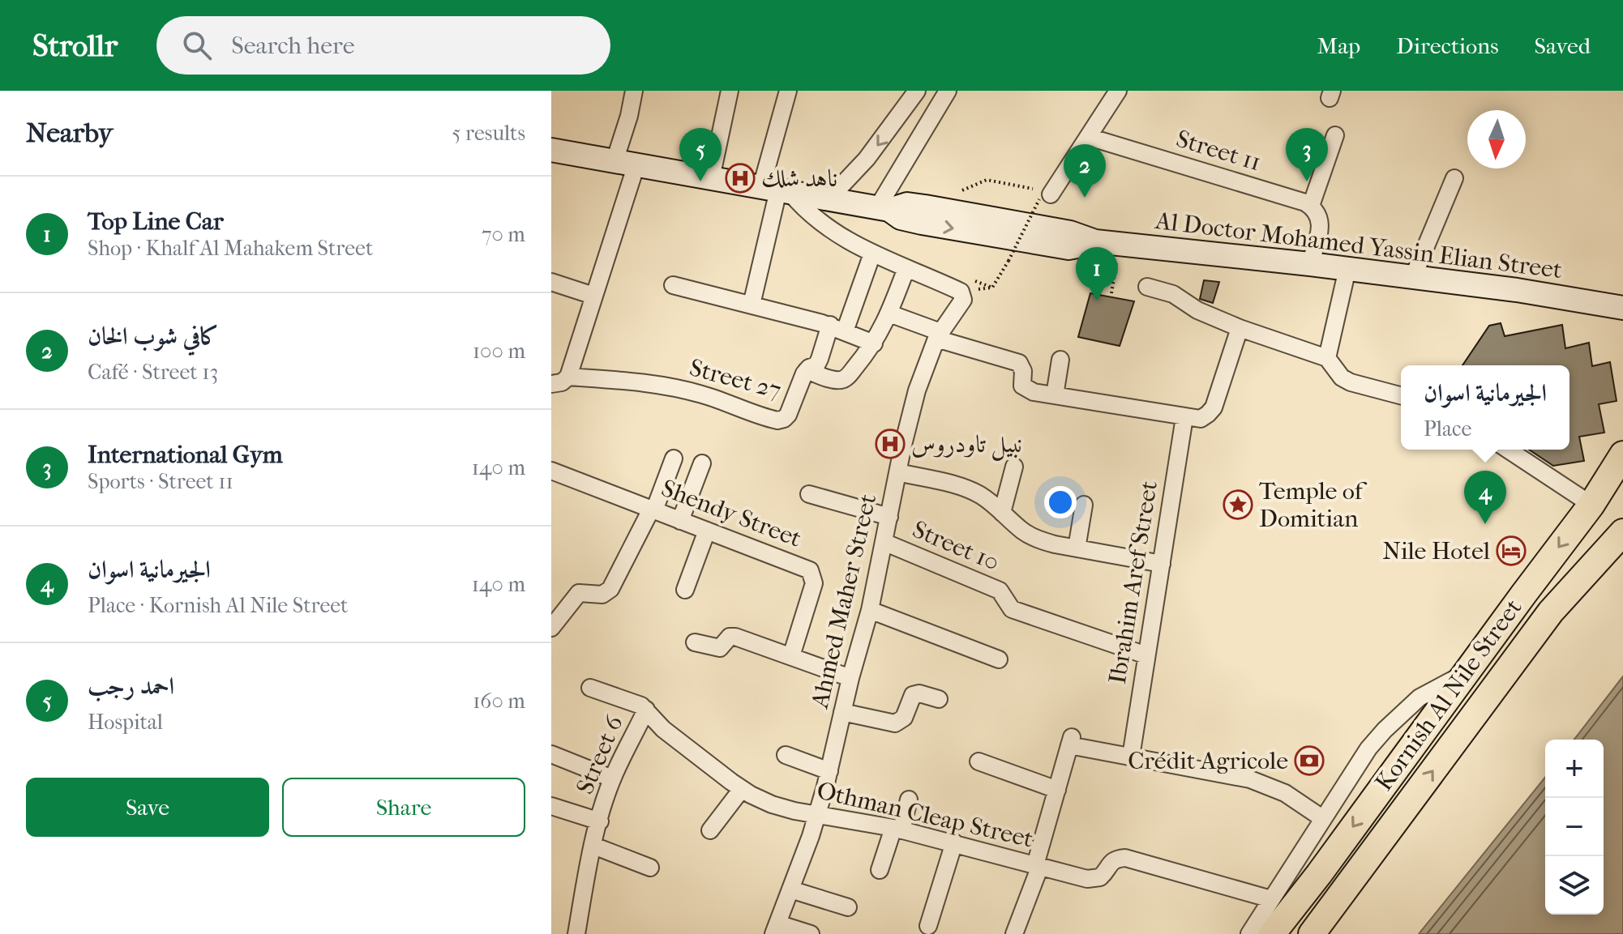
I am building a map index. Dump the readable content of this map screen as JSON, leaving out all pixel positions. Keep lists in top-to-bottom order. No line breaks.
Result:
{"streets":{"main road":["Al Doctor Mohamed Yassin Elian Street","Kornish Al Nile Street"],"street":["Street 11","Street 27","Shendy Street","Street 10","Ibrahim Aref Street","Ahmed Maher Street","Street 6","Othman Cleap Street"]},"crossings":[["Street 10","Ibrahim Aref Street"],["Street 10","Ahmed Maher Street"],["Ahmed Maher Street","Othman Cleap Street"],["Street 6","Othman Cleap Street"]],"places":{"hospital":["ناهد شلك","نبيل تاودروس"],"place":["Temple of Domitian"],"hotel":["Nile Hotel"],"bank":["Crédit Agricole"]},"north":"bottom","page":{"header":"Strollr","search":"Search here","nav":["Map","Directions","Saved"],"heading":["Nearby","5 results"],"pins":["3","5","2","1","4"],"list":[{"mark":"1","name":"Top Line Car","note":"Shop · Khalf Al Mahakem Street","value":"70 m"},{"mark":"2","name":"كافي شوب الخان","note":"Café · Street 13","value":"100 m"},{"mark":"3","name":"International Gym","note":"Sports · Street 11","value":"140 m"},{"mark":"4","name":"الجيرمانية اسوان","note":"Place · Kornish Al Nile Street","value":"140 m"},{"mark":"5","name":"احمد رجب","note":"Hospital","value":"160 m"}],"popup":["الجيرمانية اسوان","Place"],"map_buttons":["+","−"],"buttons":["Save","Share"]}}
